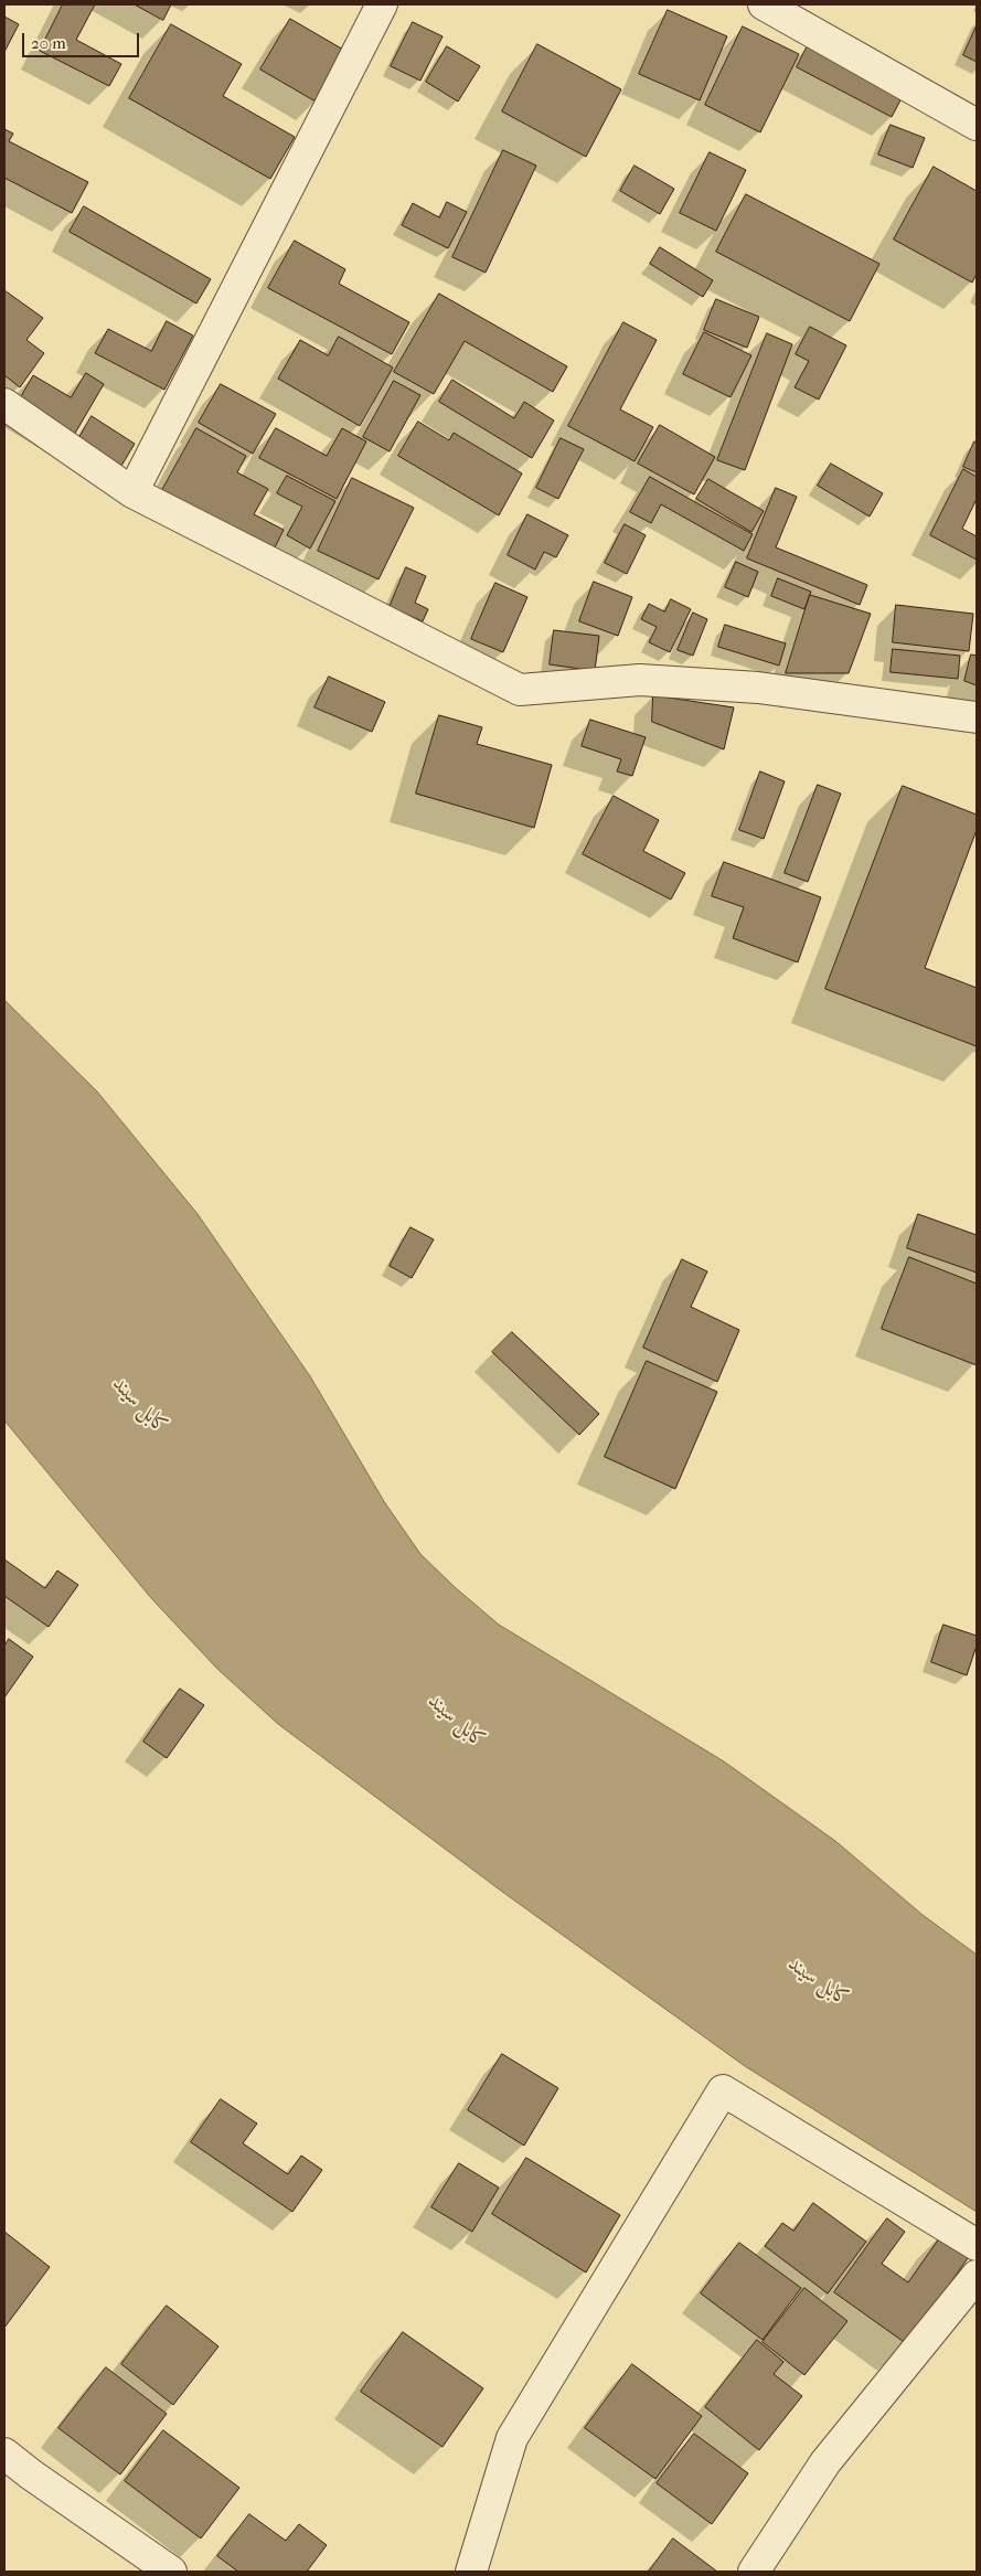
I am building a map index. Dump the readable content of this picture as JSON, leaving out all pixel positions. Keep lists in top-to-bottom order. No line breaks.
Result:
{"water":["کابل سيند"],"scale_bar":"20 m"}
